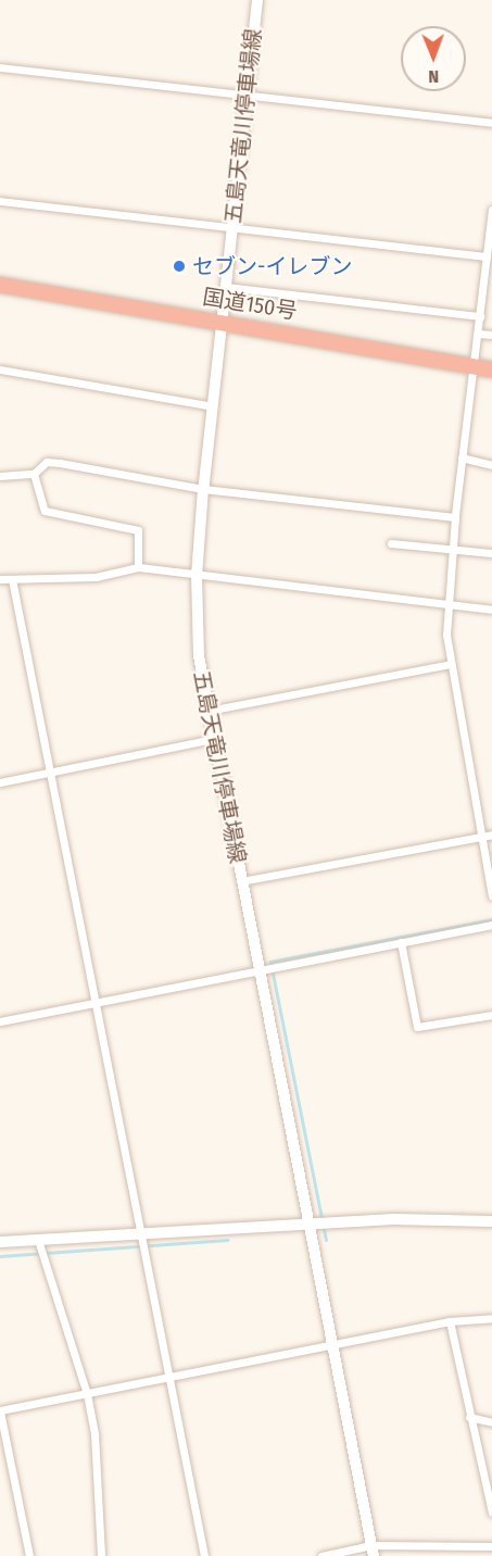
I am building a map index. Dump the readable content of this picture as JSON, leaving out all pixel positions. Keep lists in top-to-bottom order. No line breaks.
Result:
{"streets":{"highway":["国道150号"],"main road":["五島天竜川停車場線"]},"crossings":[["五島天竜川停車場線","国道150号"]],"places":["セブン-イレブン"],"north":"bottom"}
